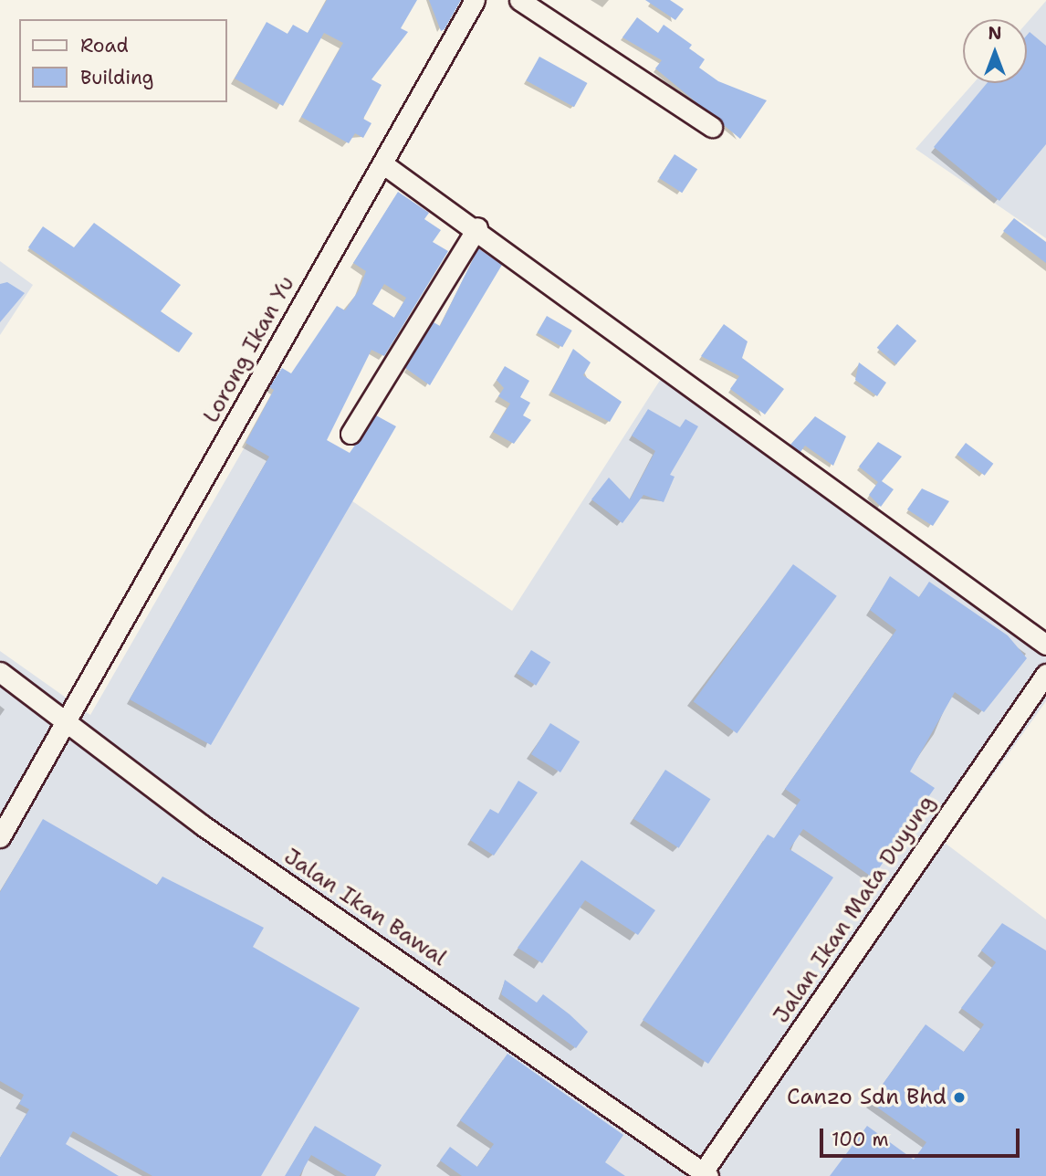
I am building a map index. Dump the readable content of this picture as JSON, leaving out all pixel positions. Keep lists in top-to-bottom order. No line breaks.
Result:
{"streets":{"street":["Lorong Ikan Yu","Jalan Ikan Bawal","Jalan Ikan Mata Duyung"]},"crossings":[["Lorong Ikan Yu","Jalan Ikan Bawal"],["Jalan Ikan Bawal","Jalan Ikan Mata Duyung"]],"places":["Canzo Sdn Bhd"],"legend":["Road","Building"],"scale_bar":"100 m","north":"top"}
